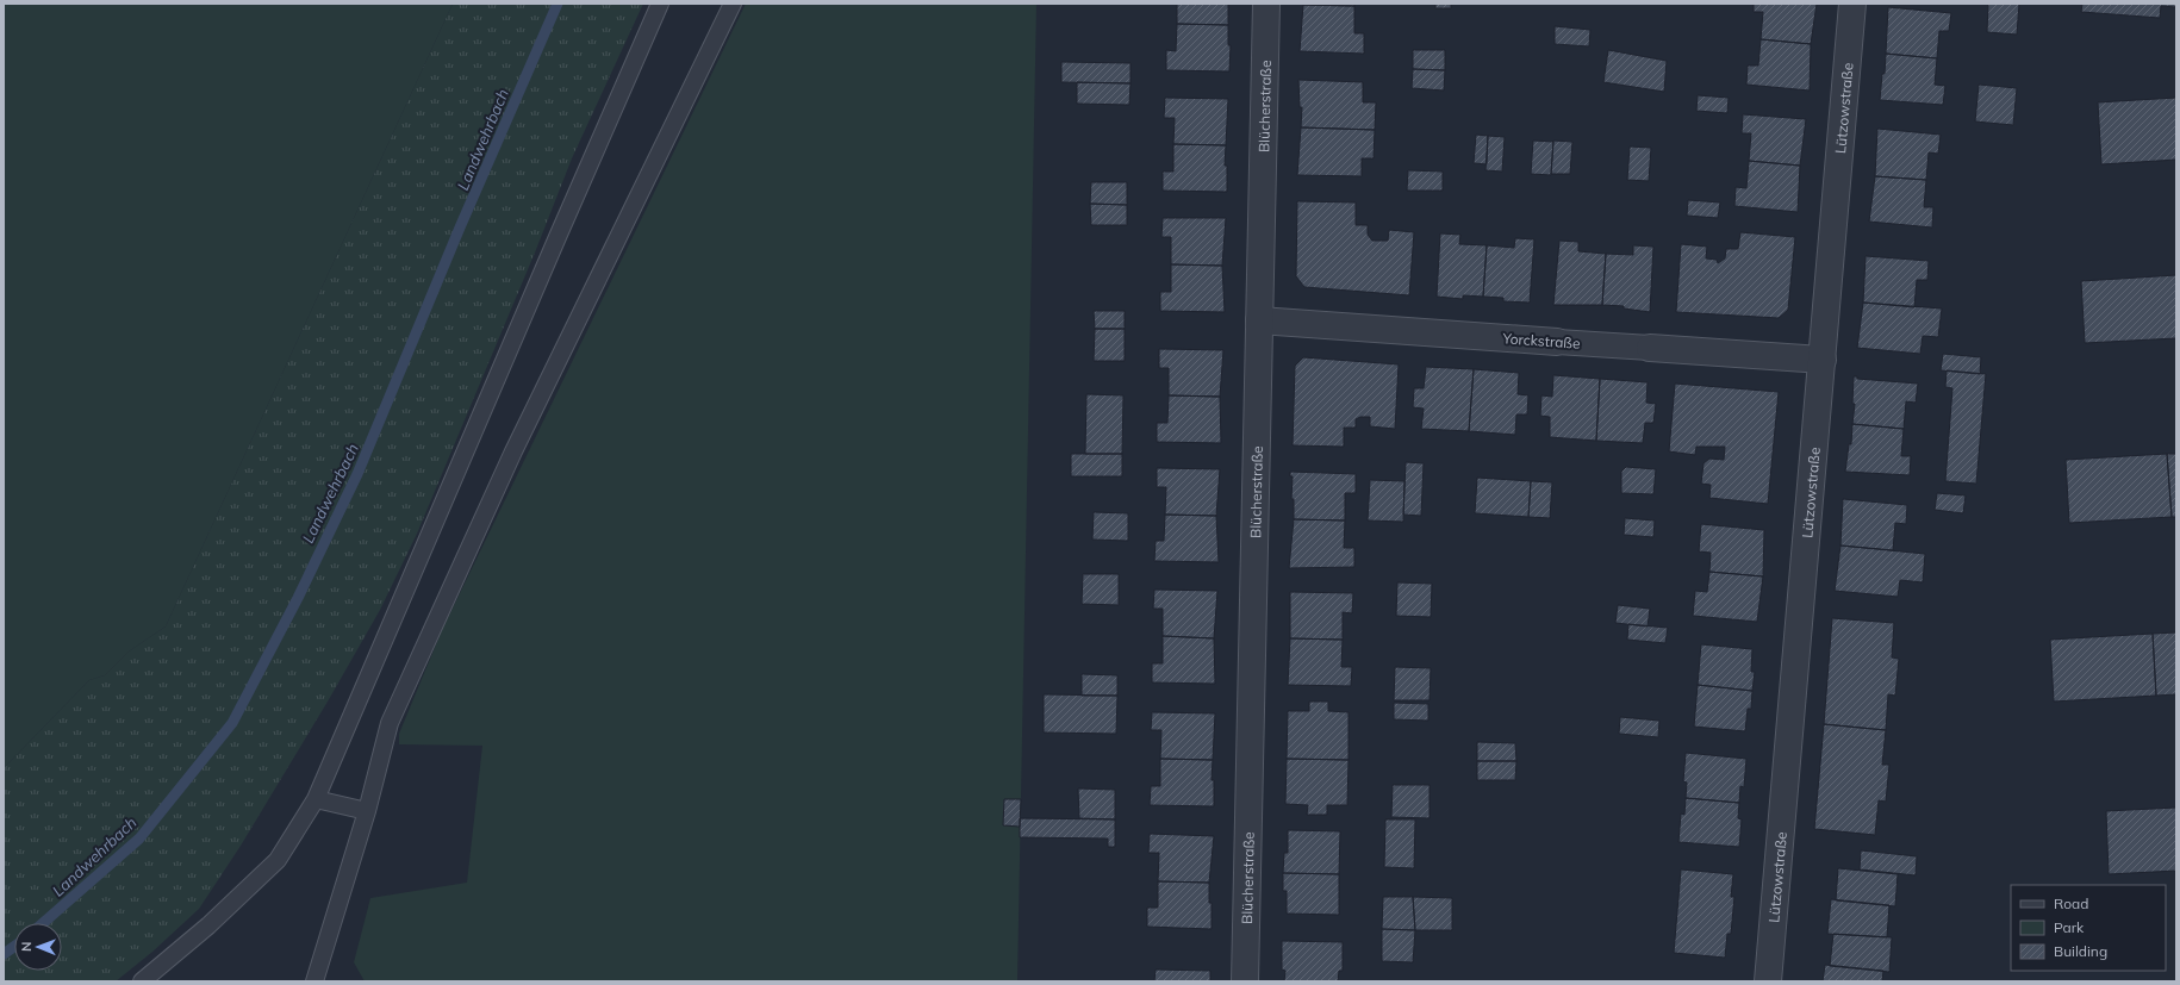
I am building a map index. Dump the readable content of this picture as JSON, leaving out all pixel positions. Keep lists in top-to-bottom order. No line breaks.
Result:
{"streets":{"street":["Blücherstraße","Lützowstraße","Yorckstraße"]},"crossings":[["Blücherstraße","Yorckstraße"],["Lützowstraße","Yorckstraße"]],"water":["Landwehrbach"],"legend":["Road","Park","Building"],"north":"left"}
